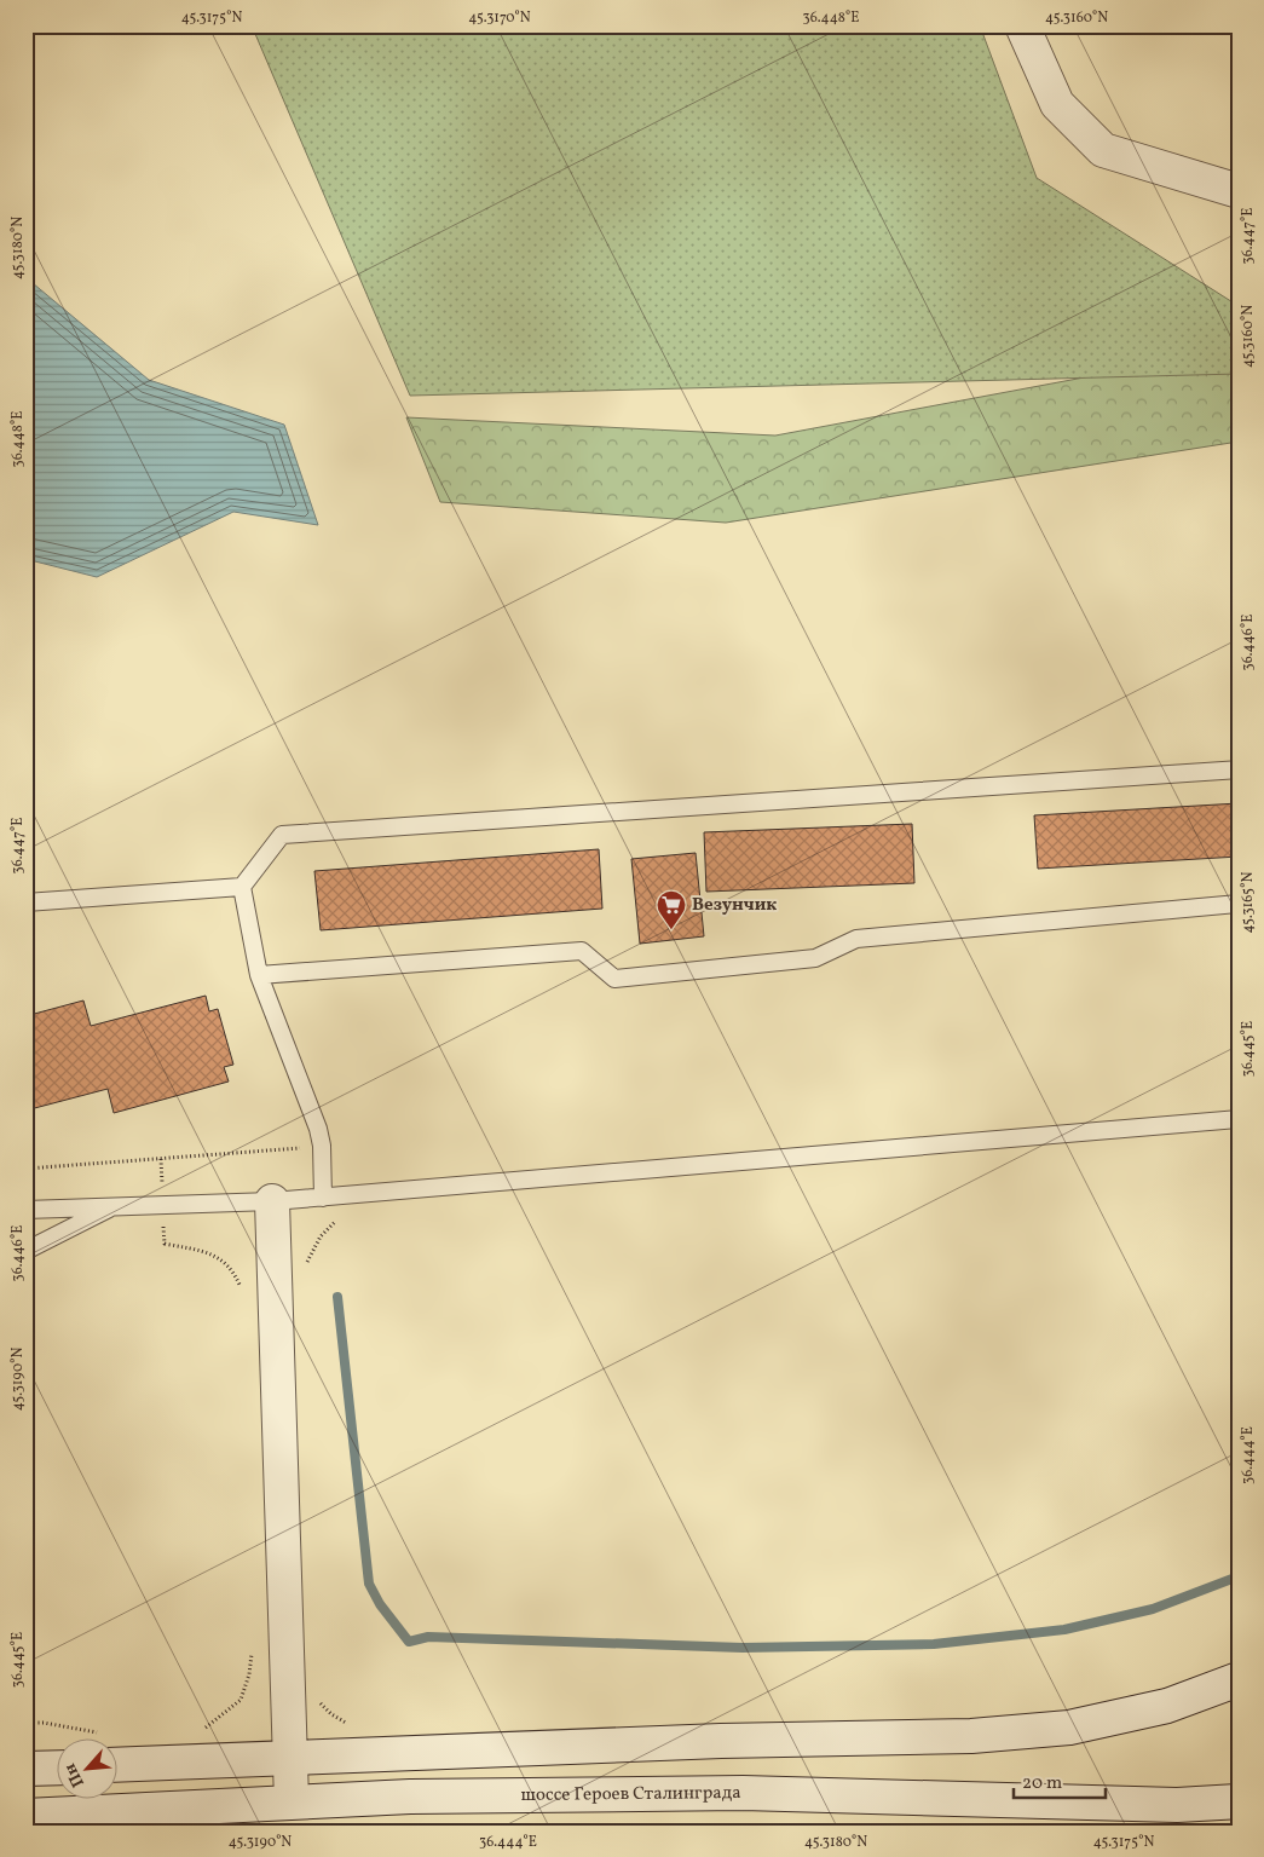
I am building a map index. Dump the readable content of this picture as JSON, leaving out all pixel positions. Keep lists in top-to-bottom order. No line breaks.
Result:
{"streets":{"main road":["шоссе Героев Сталинграда"]},"places":{"supermarket":["Везунчик"]},"scale_bar":"20 m","north":"bottom left","coordinates":["45.3175°N","45.3170°N","36.448°E","45.3160°N","36.447°E","45.3180°N","36.446°E","45.3165°N","36.445°E","45.3190°N","36.444°E"]}
